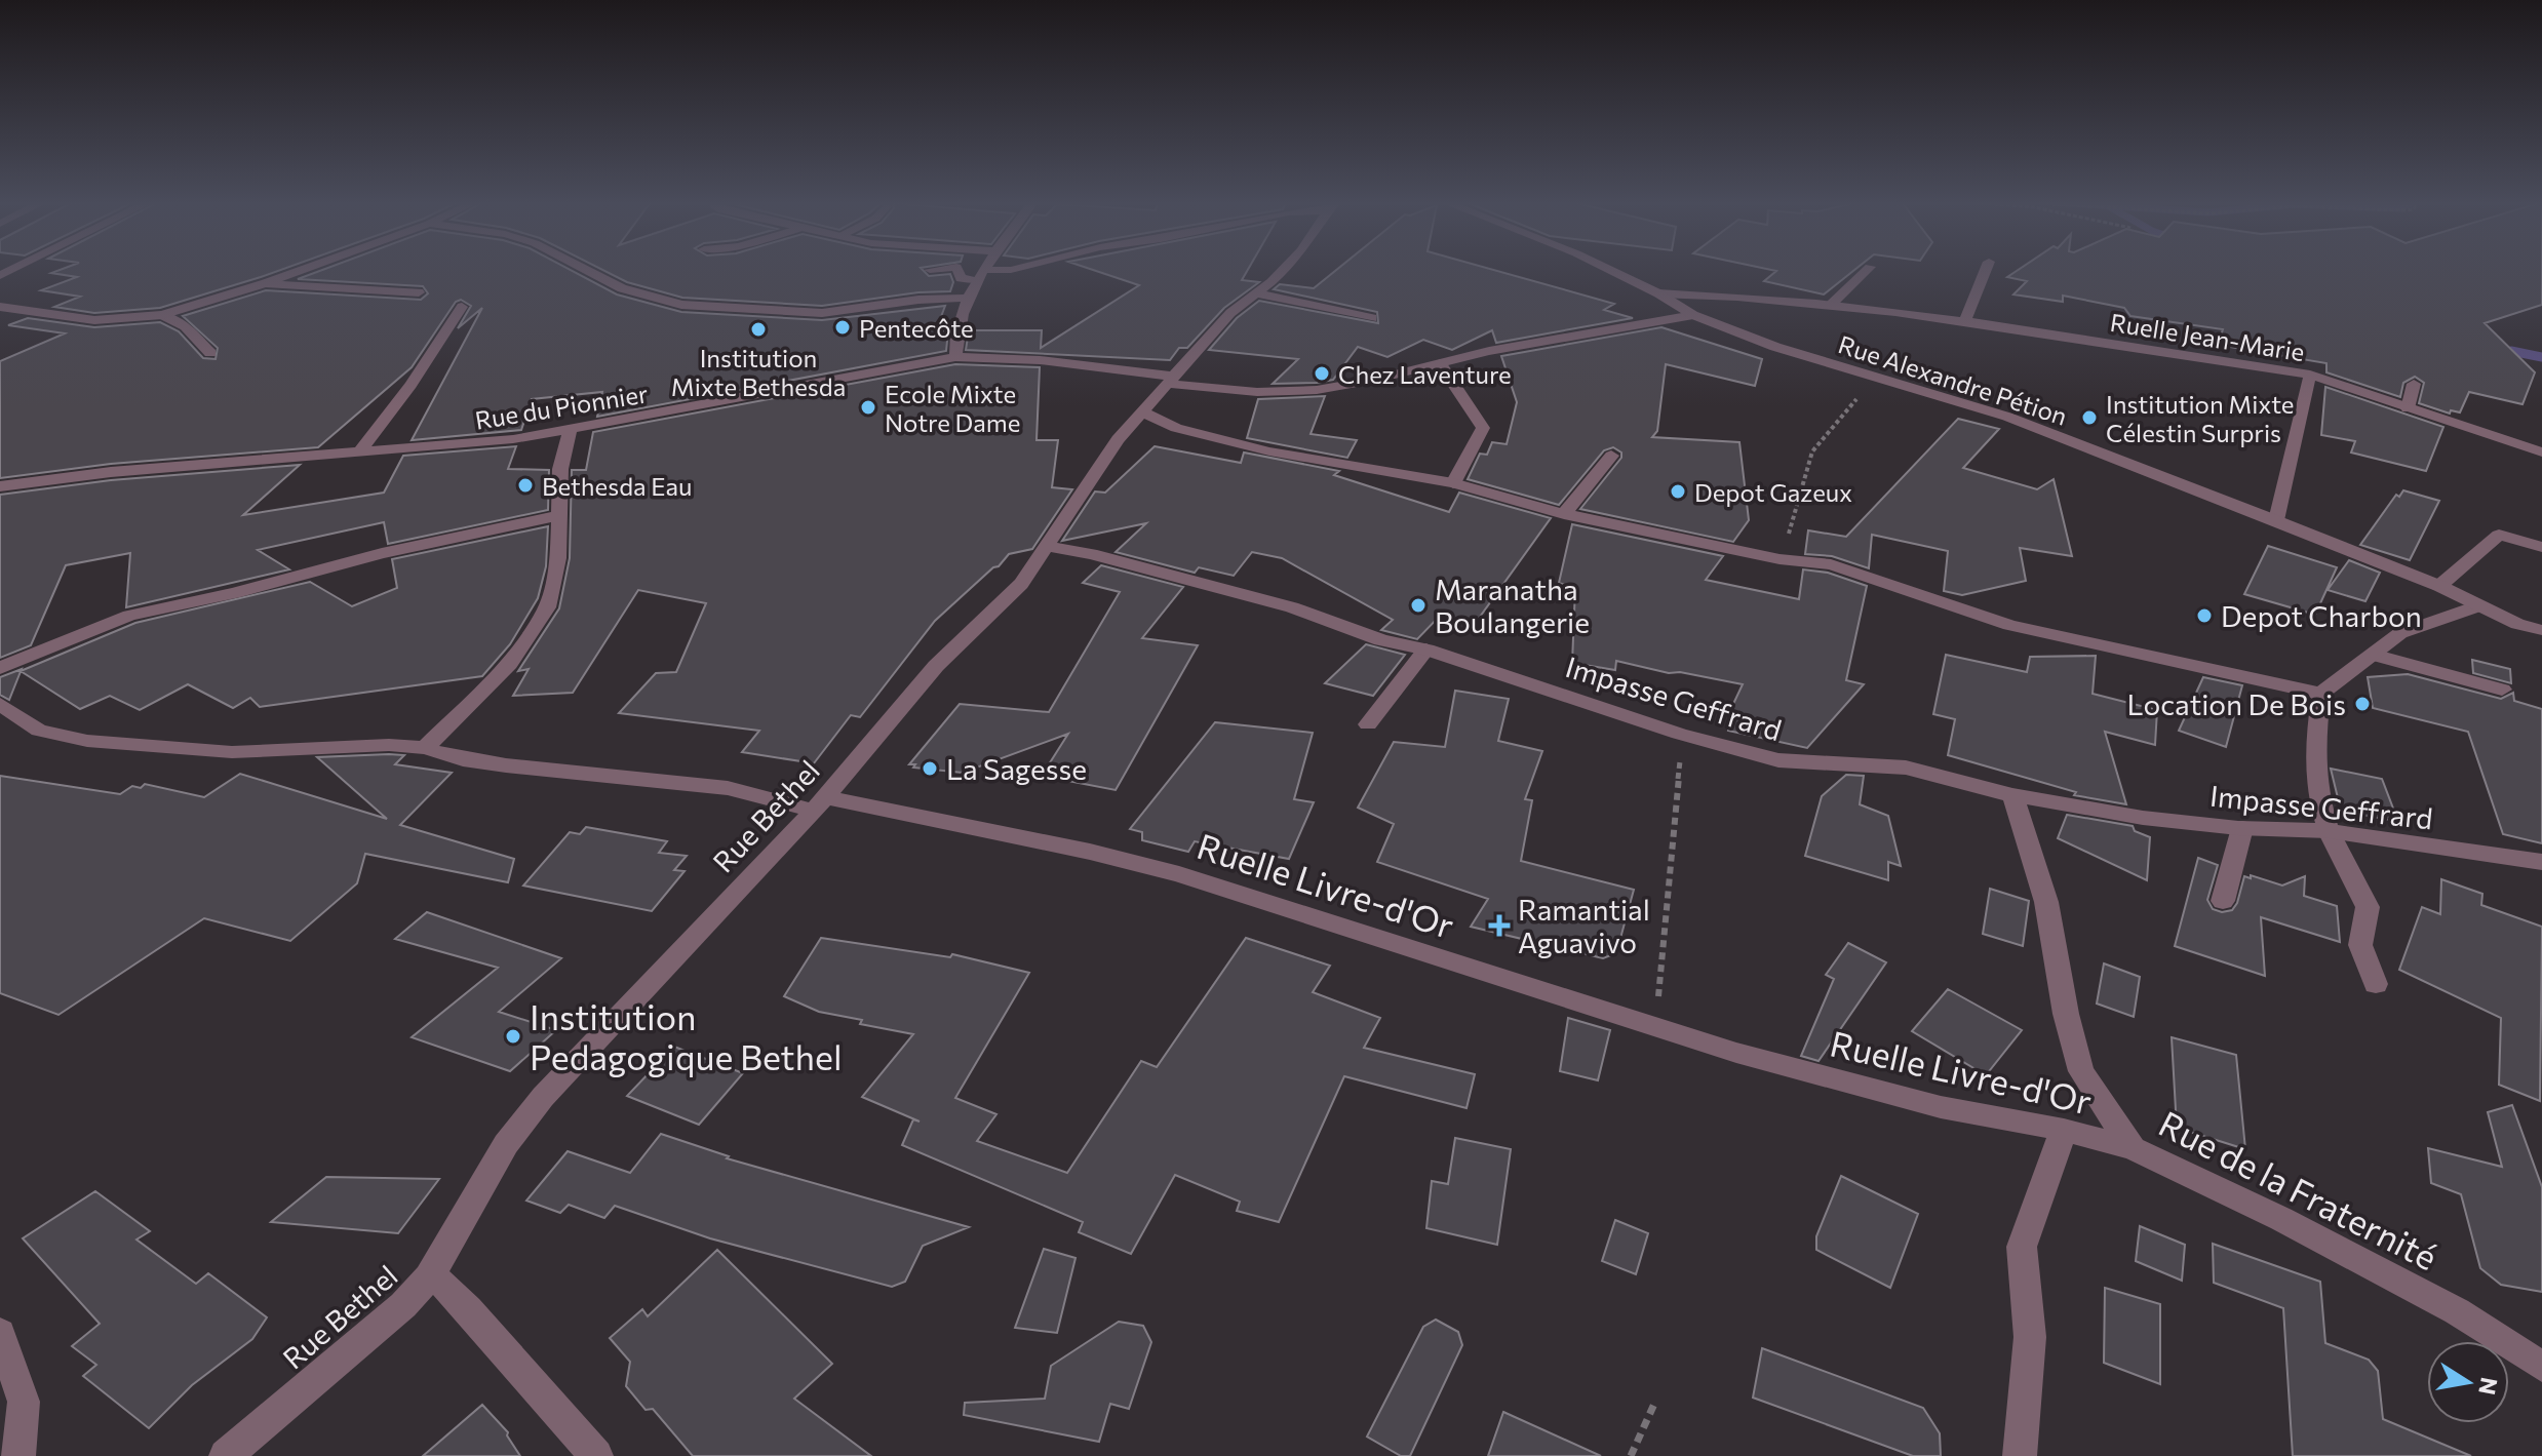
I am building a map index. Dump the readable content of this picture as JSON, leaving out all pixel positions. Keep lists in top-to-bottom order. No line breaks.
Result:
{"streets":{"street":["Ruelle Jean-Marie","Rue Alexandre Pétion","Rue du Pionnier","Impasse Geffrard","Rue Bethel","Ruelle Livre-d'Or","Rue de la Fraternité"]},"crossings":[["Ruelle Jean-Marie","Rue Alexandre Pétion"],["Rue Alexandre Pétion","Rue du Pionnier"],["Rue du Pionnier","Rue Bethel"],["Impasse Geffrard","Rue Bethel"],["Impasse Geffrard","Rue de la Fraternité"],["Rue Bethel","Ruelle Livre-d'Or"],["Ruelle Livre-d'Or","Rue de la Fraternité"]],"places":{"other":["Pentecôte","Institution Mixte Bethesda","Chez Laventure","Ecole Mixte Notre Dame","Institution Mixte Célestin Surpris","Bethesda Eau","Depot Gazeux","Maranatha Boulangerie","Depot Charbon","Location De Bois","La Sagesse","Institution Pedagogique Bethel"],"health":["Ramantial Aguavivo"]},"north":"right"}
